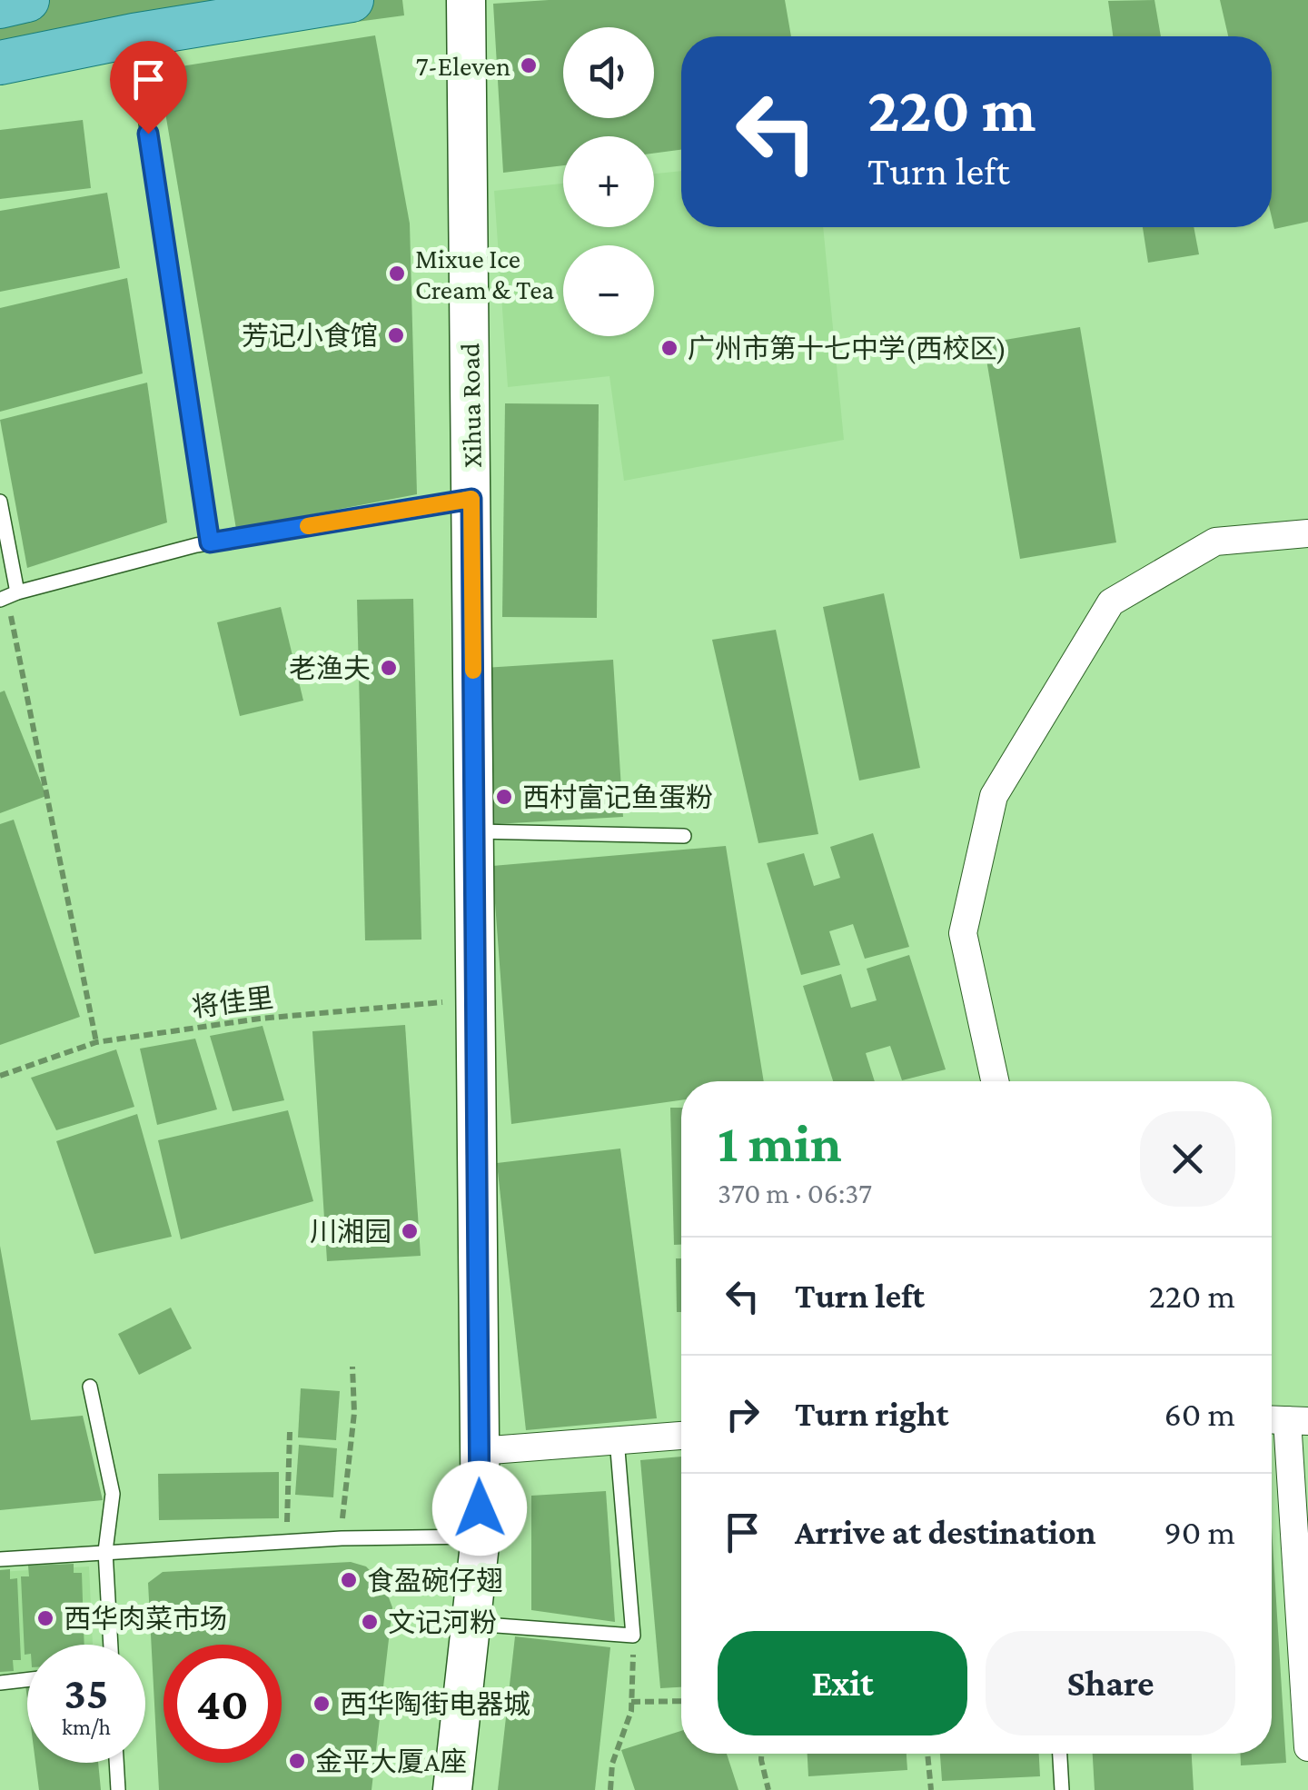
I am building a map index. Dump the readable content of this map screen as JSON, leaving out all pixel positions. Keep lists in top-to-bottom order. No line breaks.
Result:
{"streets":{"street":["Xihua Road"],"path":["将佳里"]},"crossings":[["Xihua Road","将佳里"]],"places":["7-Eleven","Mixue Ice Cream & Tea","芳记小食馆","广州市第十七中学(西校区)","老渔夫","西村富记鱼蛋粉","川湘园","食盈碗仔翅","西华肉菜市场","文记河粉","西华陶街电器城","金平大厦A座"],"page":{"map_buttons":["+","−"],"turn":["220 m","Turn left"],"heading":["1 min","370 m · 06:37"],"list":[{"name":"Turn left","value":"220 m"},{"name":"Turn right","value":"60 m"},{"name":"Arrive at destination","value":"90 m"}],"buttons":["Exit","Share"],"speed":"35 km/h","limit":"40"}}
